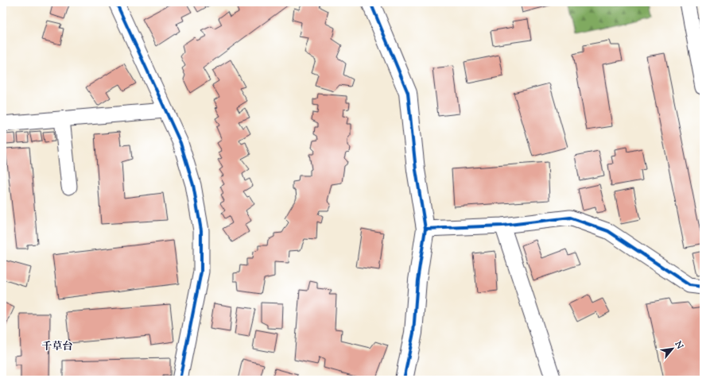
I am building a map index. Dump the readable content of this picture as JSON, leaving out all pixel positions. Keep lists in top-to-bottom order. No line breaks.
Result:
{"districts":["千草台"],"north":"top right"}
